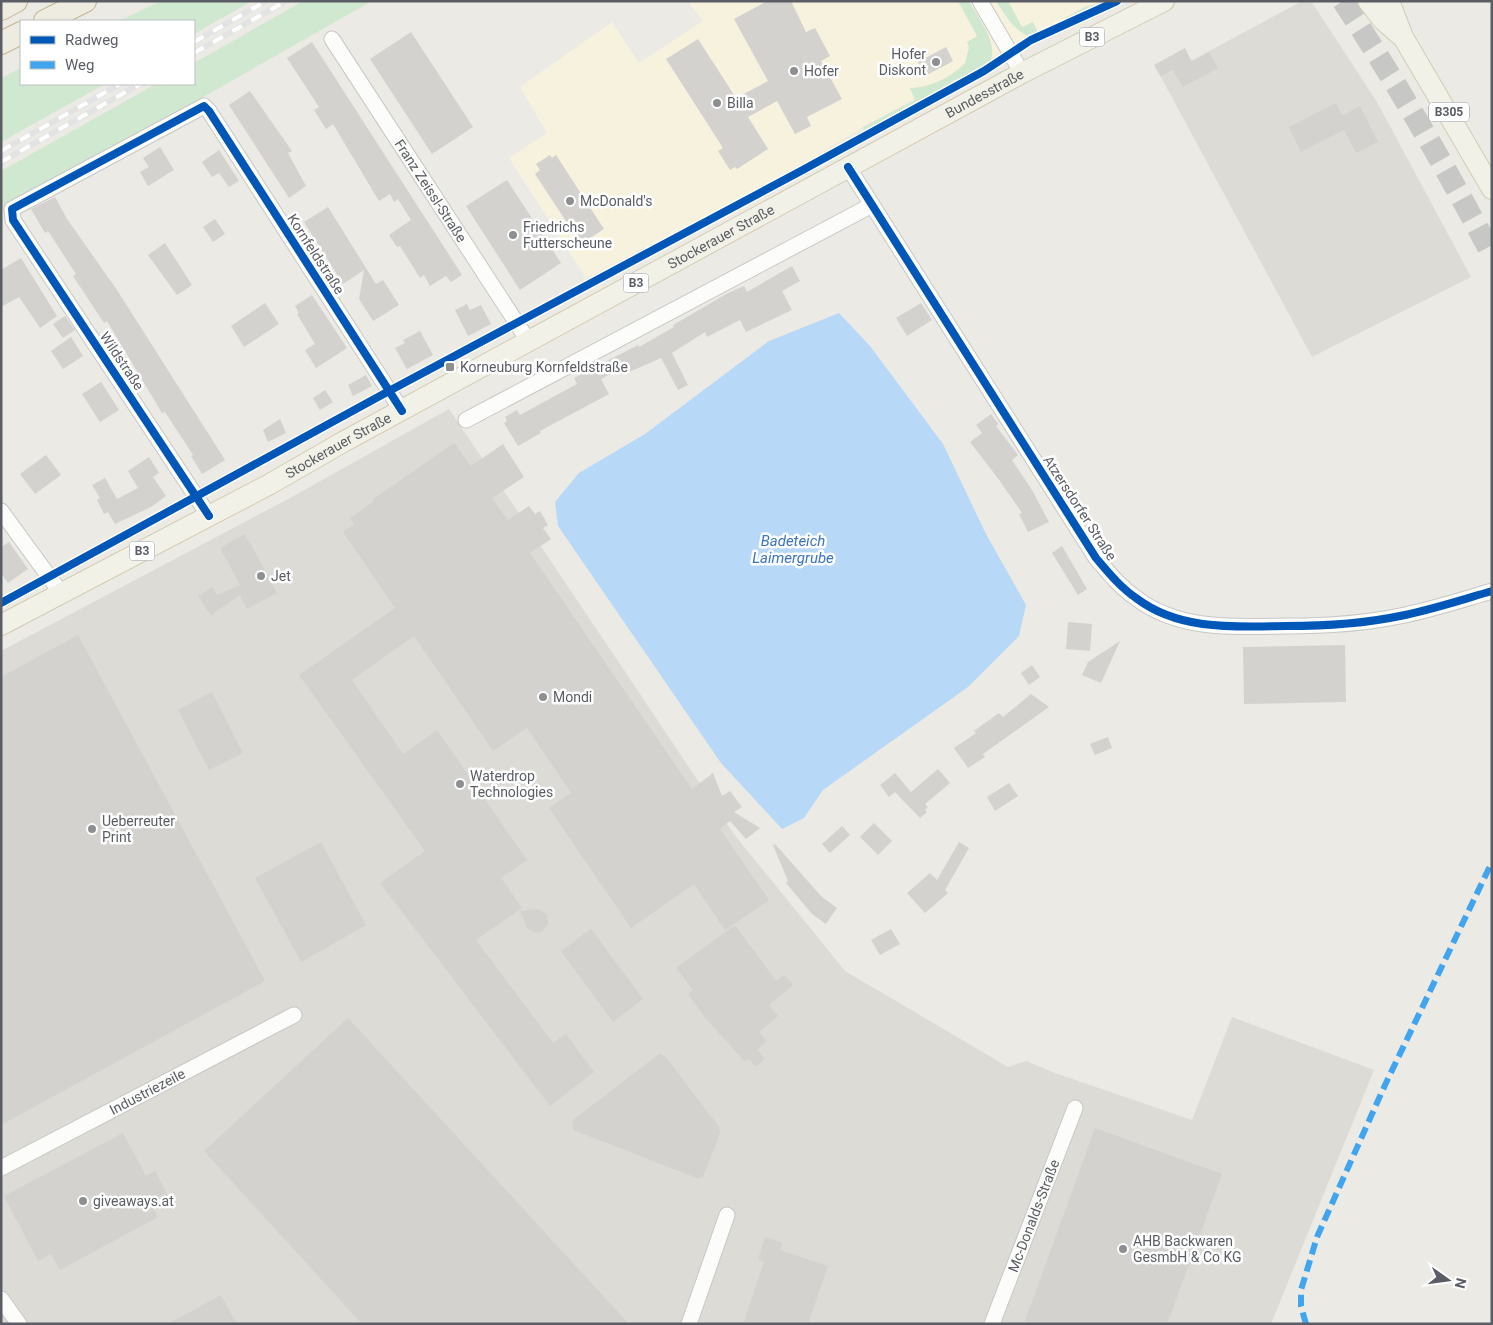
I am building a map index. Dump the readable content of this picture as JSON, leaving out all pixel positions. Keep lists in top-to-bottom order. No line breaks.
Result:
{"streets":{"main road":["B3","Bundesstraße","B305","Stockerauer Straße"],"street":["Franz Zeissl-Straße","Kornfeldstraße","Wildstraße","Atzersdorfer Straße","Industriezeile","Mc-Donalds-Straße"]},"crossings":[["Bundesstraße","Stockerauer Straße"],["Bundesstraße","Atzersdorfer Straße"],["Franz Zeissl-Straße","Stockerauer Straße"],["Stockerauer Straße","Kornfeldstraße"],["Stockerauer Straße","Wildstraße"],["Kornfeldstraße","Wildstraße"]],"water":["Badeteich Laimergrube"],"places":{"other":["Hofer Diskont","Hofer","Billa","McDonald's","Friedrichs Futterscheune","Jet","Mondi","Waterdrop Technologies","Ueberreuter Print","giveaways.at","AHB Backwaren GesmbH & Co KG"],"transit":["Korneuburg Kornfeldstraße"]},"legend":["Radweg","Weg"],"north":"right"}
